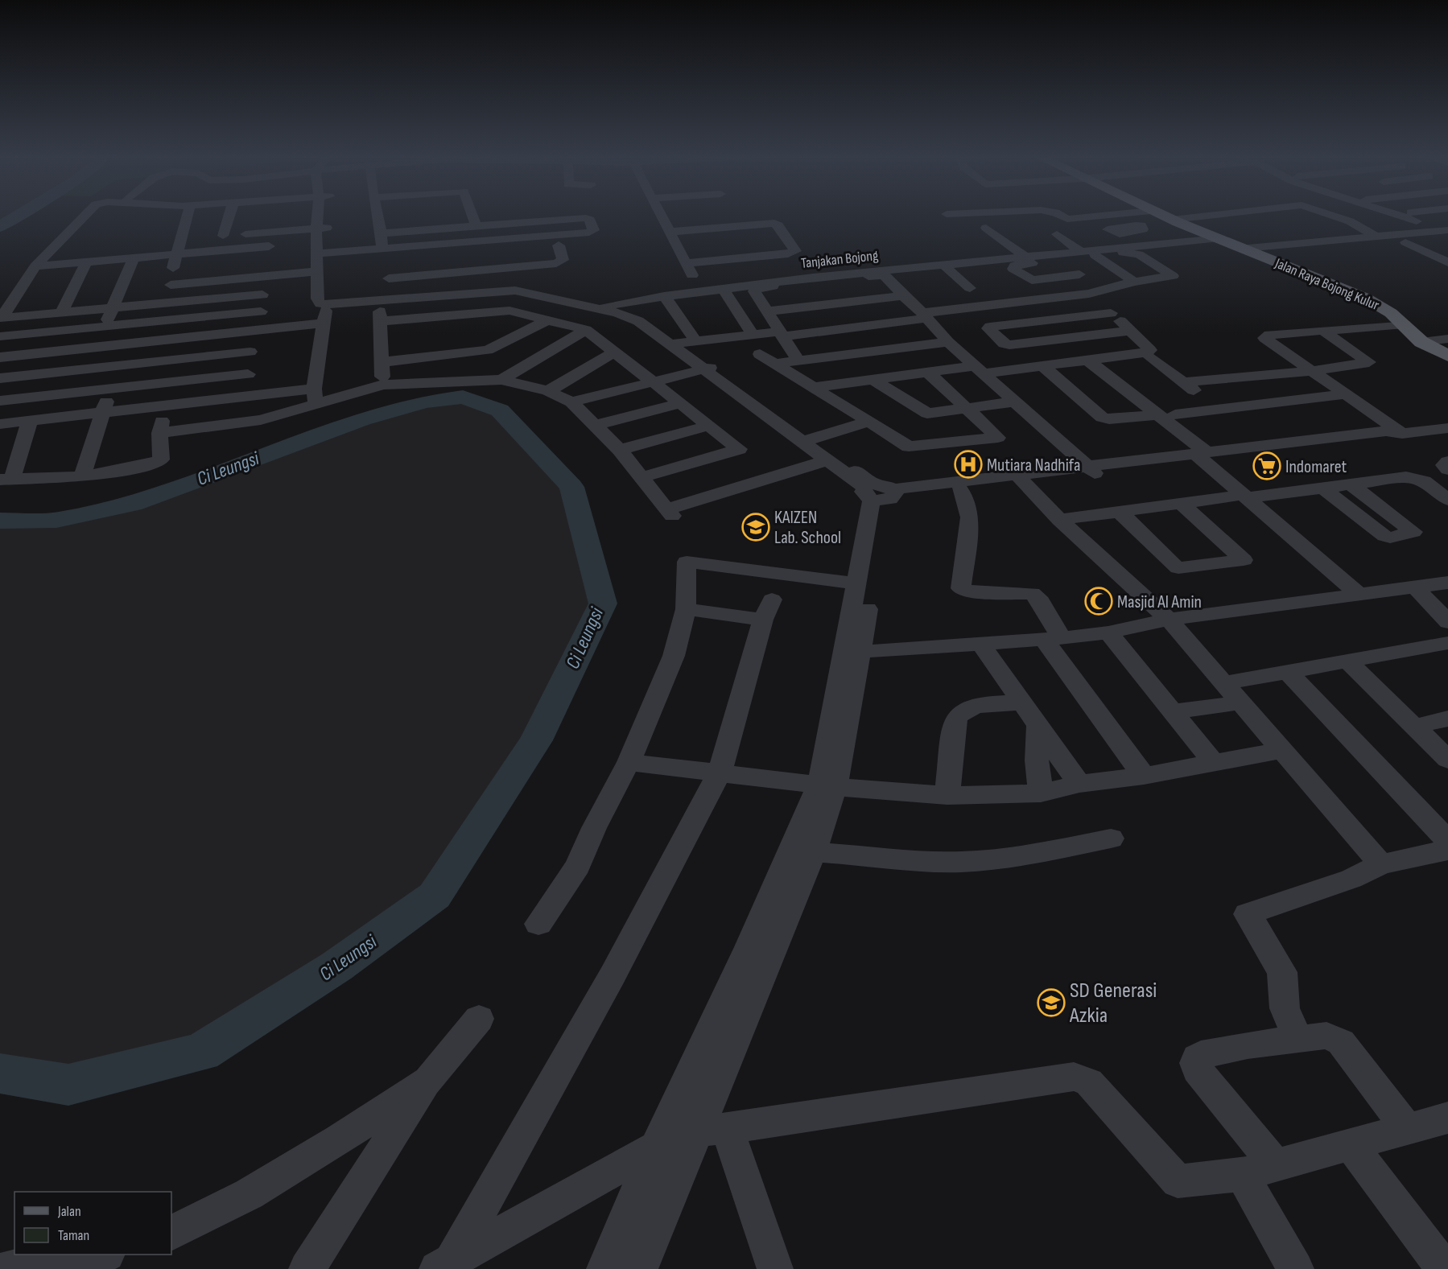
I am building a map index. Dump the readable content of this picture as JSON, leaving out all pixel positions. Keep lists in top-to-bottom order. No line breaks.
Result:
{"streets":{"main road":["Jalan Raya Bojong Kulur"],"street":["Tanjakan Bojong"]},"crossings":[["Tanjakan Bojong","Jalan Raya Bojong Kulur"]],"water":["Ci Leungsi"],"places":{"hospital":["Mutiara Nadhifa"],"supermarket":["Indomaret"],"school or university":["KAIZEN Lab. School","SD Generasi Azkia"],"mosque":["Masjid Al Amin"]},"legend":["Jalan","Taman"]}
